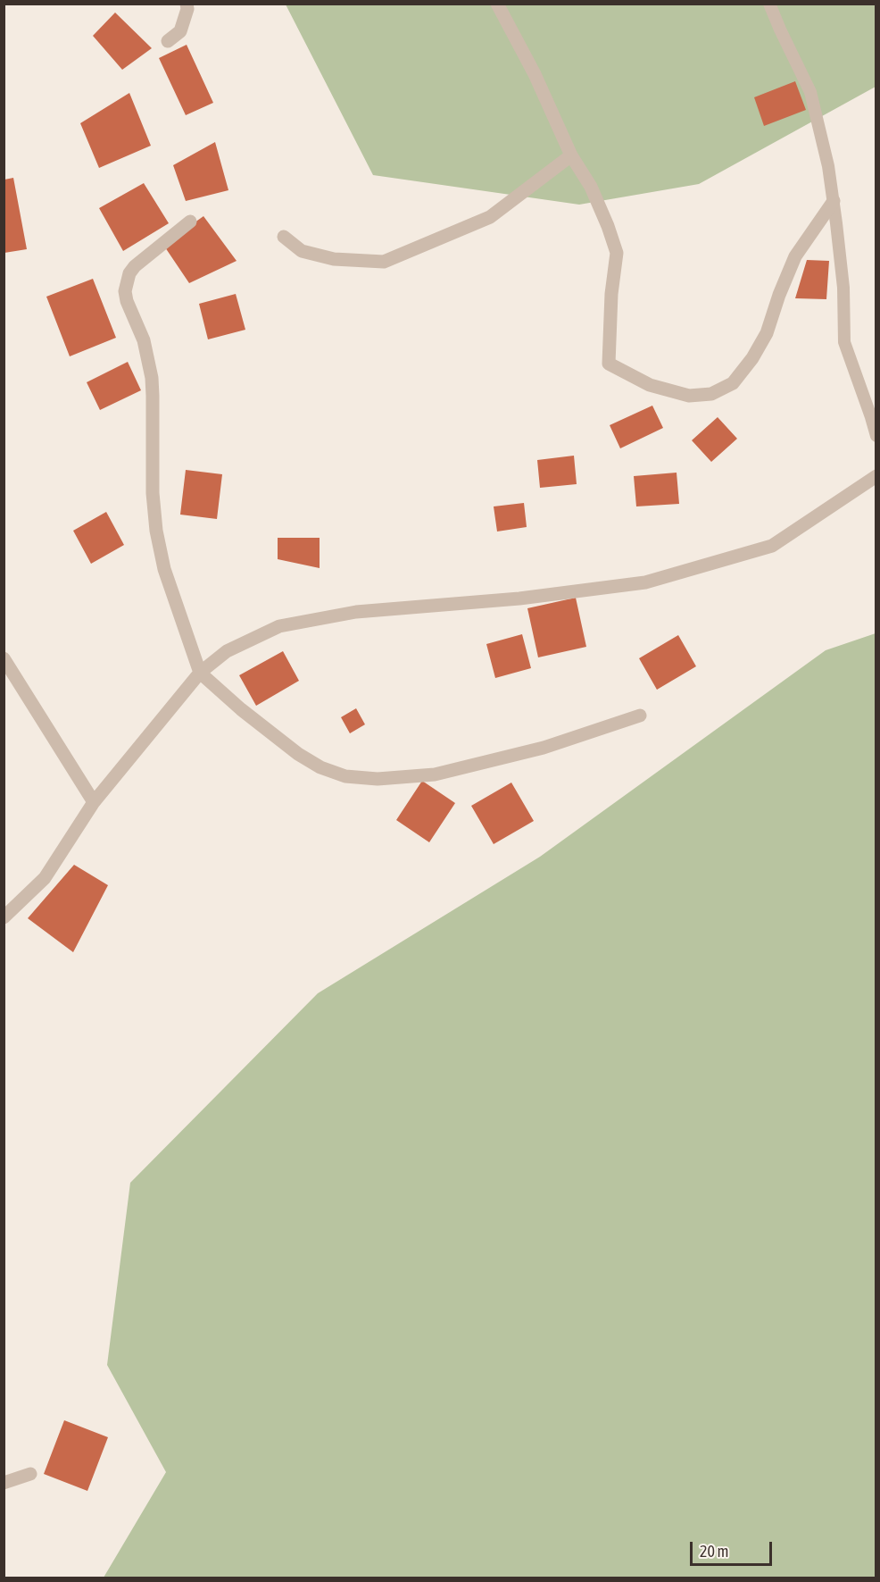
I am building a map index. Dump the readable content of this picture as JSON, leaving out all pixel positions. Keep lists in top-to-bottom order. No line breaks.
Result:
{"scale_bar":"20 m"}
